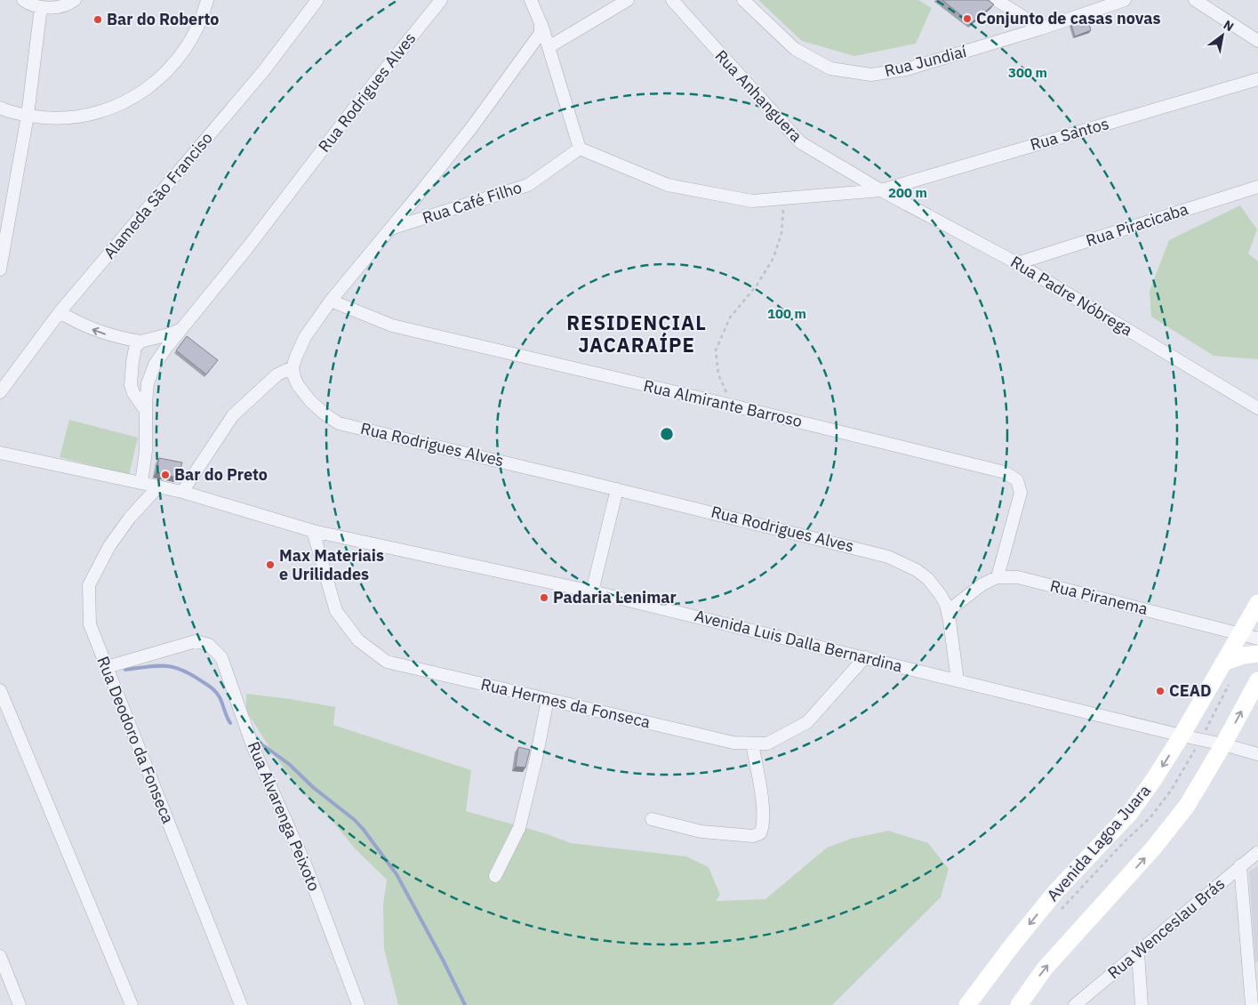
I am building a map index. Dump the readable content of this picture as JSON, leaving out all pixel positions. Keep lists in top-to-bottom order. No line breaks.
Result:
{"streets":{"main road":["Avenida Lagoa Juara"],"street":["Rua Jundiaí","Rua Rodrigues Alves","Rua Anhanguera","Rua Santos","Alameda São Franciso","Rua Café Filho","Rua Piracicaba","Rua Padre Nóbrega","Rua Almirante Barroso","Rua Piranema","Avenida Luis Dalla Bernardina","Rua Hermes da Fonseca","Rua Deodoro da Fonseca","Rua Alvarenga Peixoto","Rua Wenceslau Brás"]},"crossings":[["Rua Rodrigues Alves","Rua Piranema"],["Rua Rodrigues Alves","Avenida Luis Dalla Bernardina"],["Rua Anhanguera","Rua Santos"],["Rua Anhanguera","Rua Padre Nóbrega"],["Rua Santos","Rua Padre Nóbrega"],["Rua Piracicaba","Rua Padre Nóbrega"],["Rua Almirante Barroso","Rua Piranema"],["Rua Piranema","Avenida Lagoa Juara"],["Avenida Luis Dalla Bernardina","Rua Hermes da Fonseca"],["Avenida Luis Dalla Bernardina","Rua Deodoro da Fonseca"],["Avenida Luis Dalla Bernardina","Avenida Lagoa Juara"],["Rua Deodoro da Fonseca","Rua Alvarenga Peixoto"]],"districts":["RESIDENCIAL JACARAÍPE"],"places":["Conjunto de casas novas","Bar do Roberto","Bar do Preto","Max Materiais e Urilidades","Padaria Lenimar","CEAD"],"north":"top right","rings":["300 m","200 m","100 m"]}
